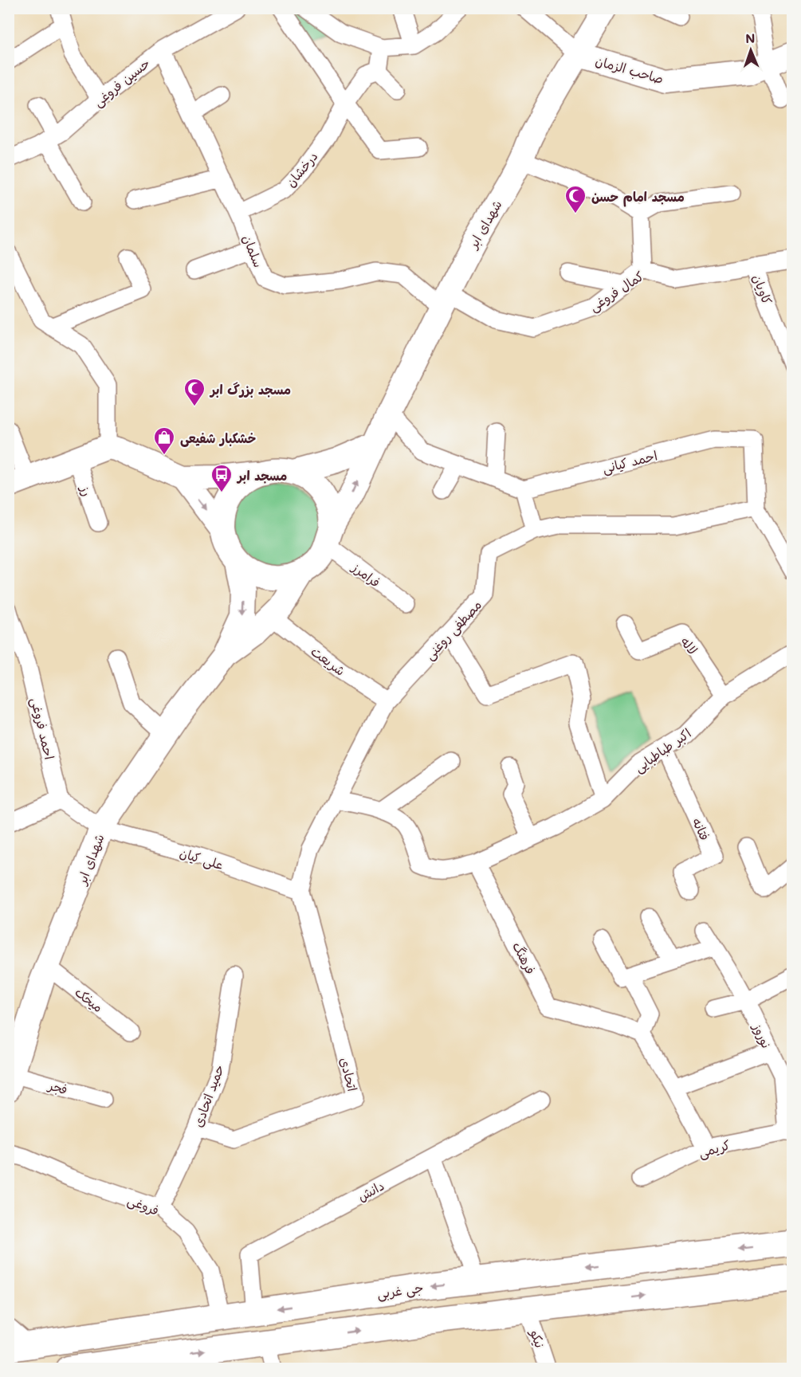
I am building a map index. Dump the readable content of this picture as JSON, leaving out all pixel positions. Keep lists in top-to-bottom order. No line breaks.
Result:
{"streets":{"main road":["جی غربی"],"street":["صاحب الزمان","حسین فروغی","درخشان","شهدای ابر","سلمان","کاویان","کمال فروغی","احمد کیانی","رز","فرامرز","مصطفی روغنی","لاله","شریعت","احمد فروغی","اکبر طباطبایی","فتانه","علی کیان","فرهنگ","میخک","نوروز","اتحادی","فجر","حمید اتحادی","کریمی","دانش","فروغی","نیکو"]},"crossings":[["صاحب الزمان","شهدای ابر"],["حسین فروغی","سلمان"],["درخشان","سلمان"],["شهدای ابر","سلمان"],["شهدای ابر","کمال فروغی"],["شهدای ابر","فرامرز"],["شهدای ابر","علی کیان"],["شهدای ابر","میخک"],["شهدای ابر","فجر"],["سلمان","کمال فروغی"],["کاویان","کمال فروغی"],["احمد کیانی","مصطفی روغنی"],["مصطفی روغنی","شریعت"],["مصطفی روغنی","علی کیان"],["مصطفی روغنی","اتحادی"],["لاله","اکبر طباطبایی"],["اکبر طباطبایی","فتانه"],["اکبر طباطبایی","فرهنگ"],["علی کیان","اتحادی"],["نوروز","کریمی"],["اتحادی","حمید اتحادی"],["حمید اتحادی","فروغی"],["دانش","جی غربی"],["فروغی","جی غربی"]],"places":{"mosque":["مسجد امام حسن","مسجد بزرگ ابر"],"shop":["خشکبار شفیعی"],"bus stop":["مسجد ابر"]},"north":"top"}
